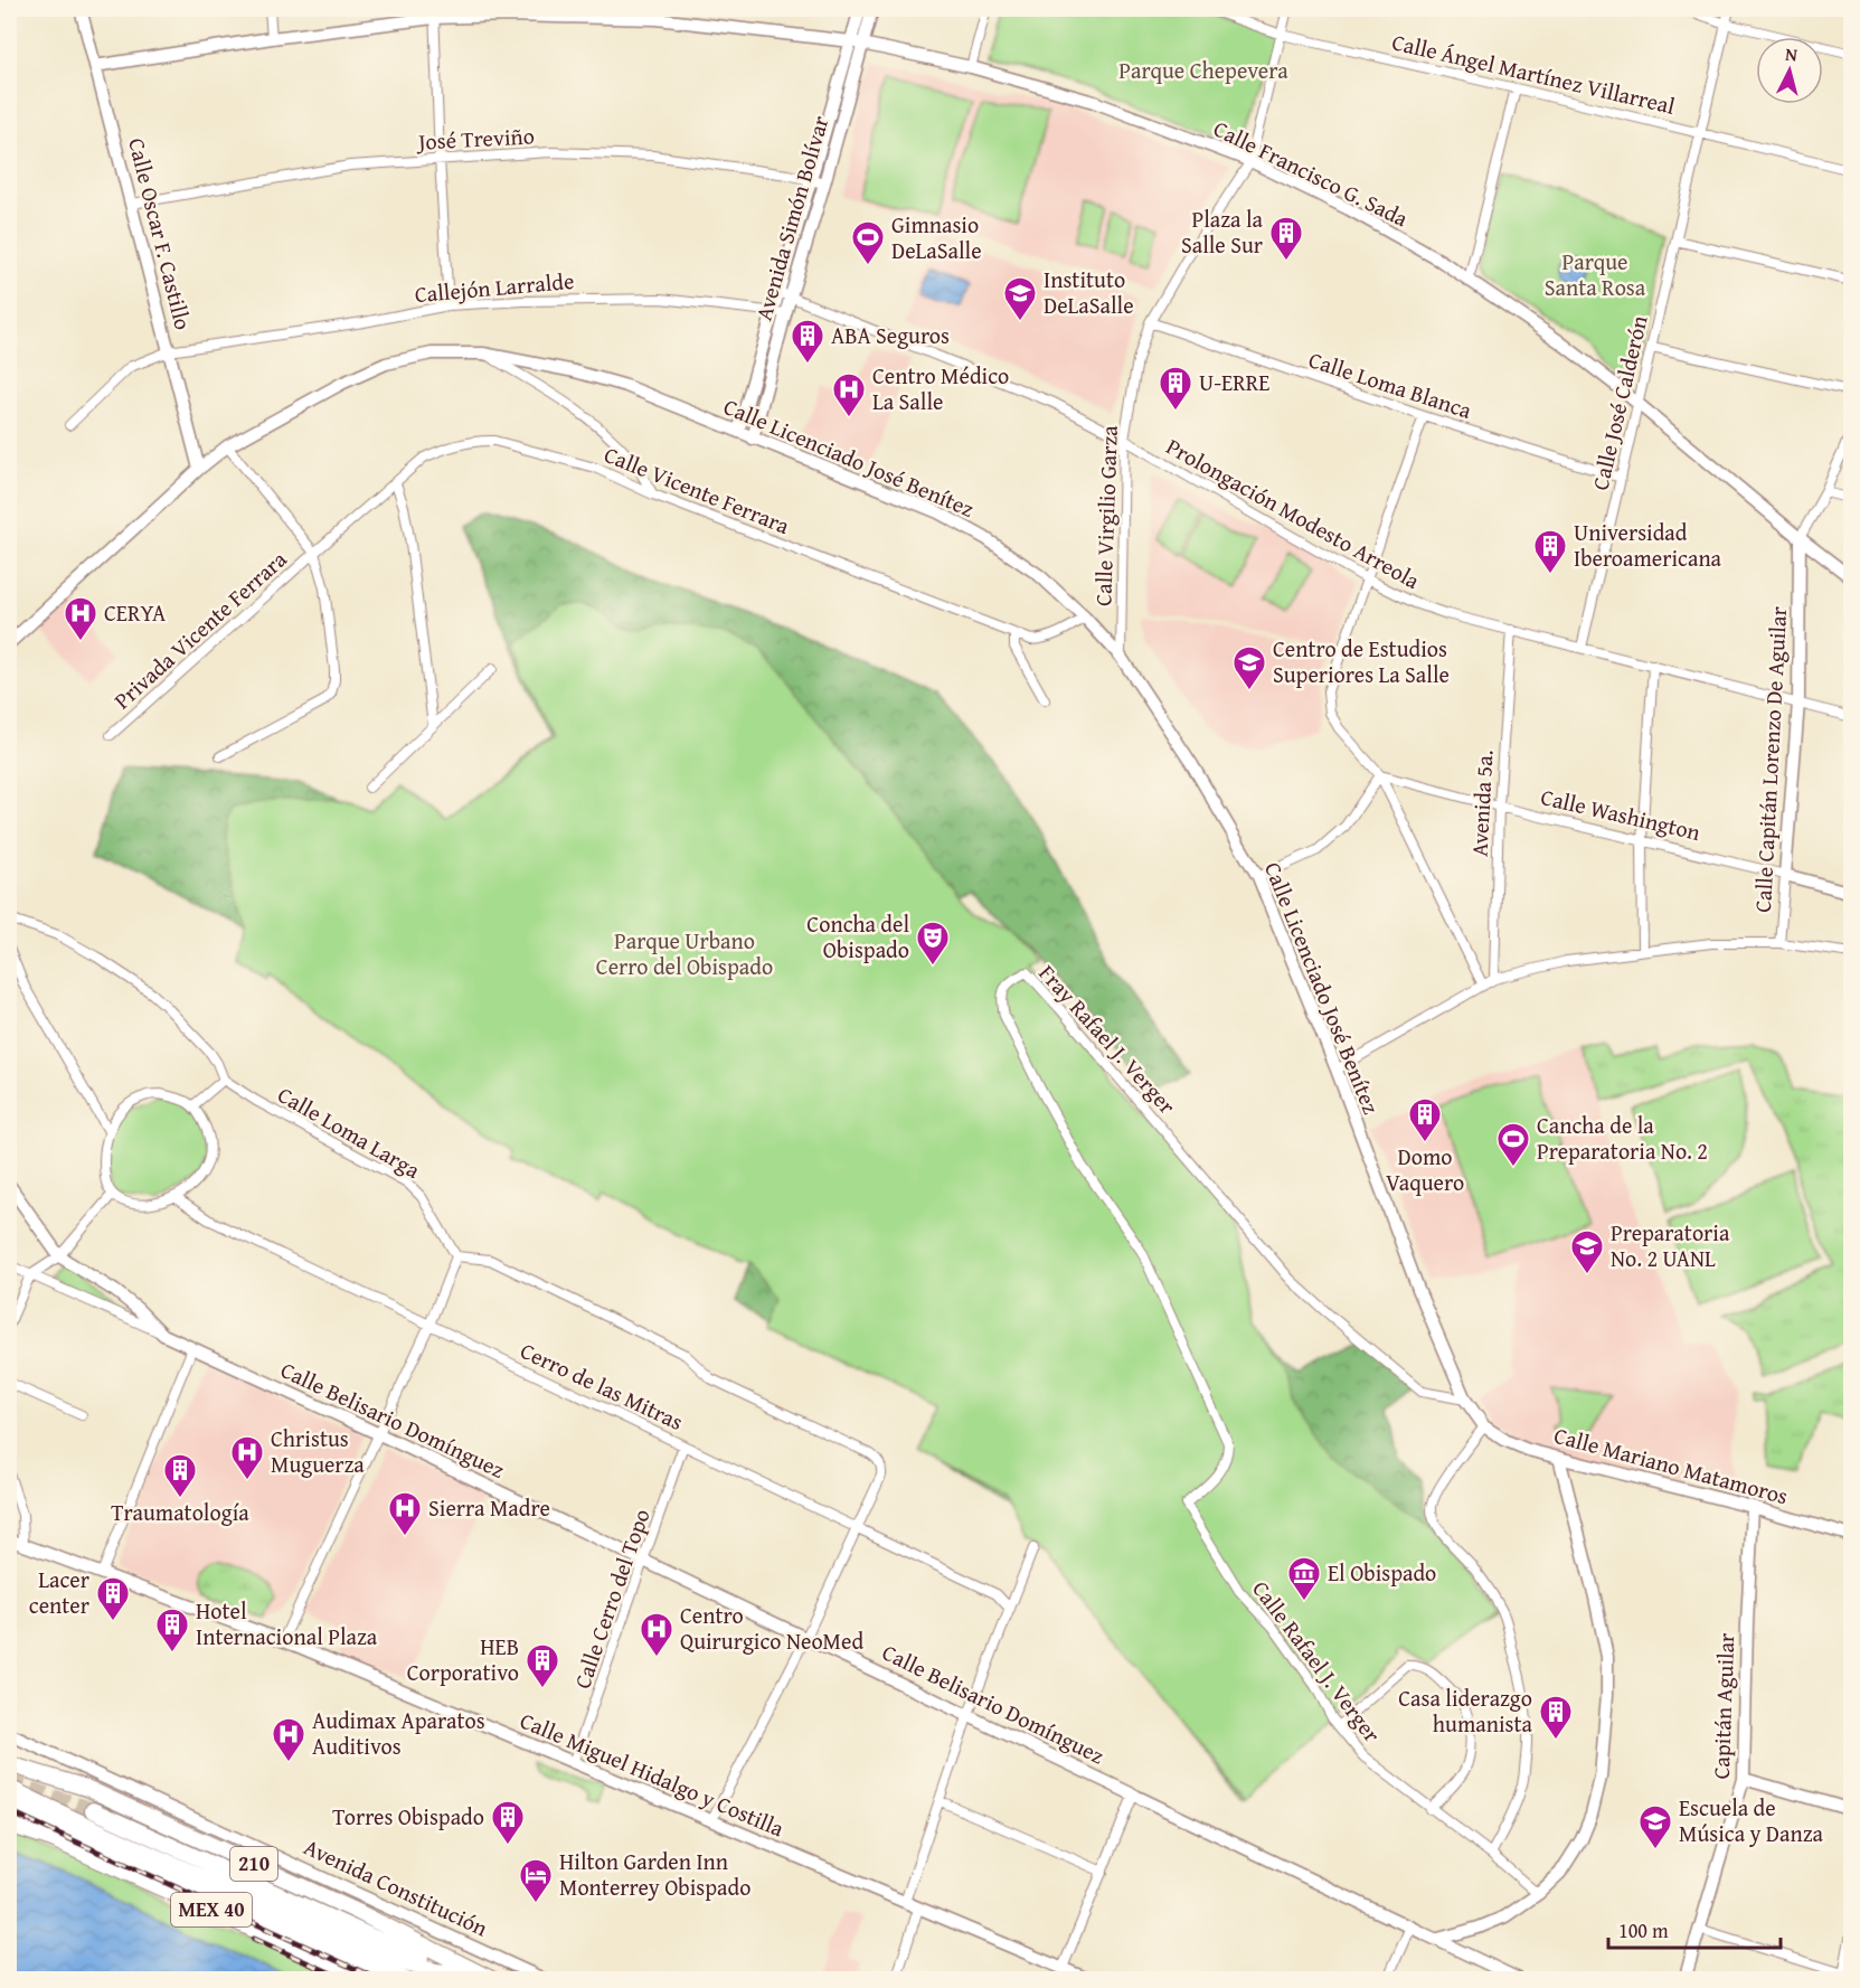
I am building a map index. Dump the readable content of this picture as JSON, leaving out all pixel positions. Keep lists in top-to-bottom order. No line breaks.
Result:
{"streets":{"main road":["210","MEX 40"],"street":["Calle Ángel Martínez Villarreal","José Treviño","Calle Francisco G. Sada","Avenida Simón Bolívar","Calle Oscar F. Castillo","Callejón Larralde","Calle Loma Blanca","Calle José Calderón","Calle Licenciado José Benítez","Calle Vicente Ferrara","Prolongación Modesto Arreola","Calle Virgilio Garza","Privada Vicente Ferrara","Calle Capitán Lorenzo De Aguilar","Avenida 5a.","Calle Washington","Fray Rafael J. Verger","Calle Loma Larga","Cerro de las Mitras","Calle Belisario Domínguez","Calle Mariano Matamoros","Calle Cerro del Topo","Calle Rafael J. Verger","Capitán Aguilar","Calle Miguel Hidalgo y Costilla","Avenida Constitución"]},"crossings":[["Calle Ángel Martínez Villarreal","Calle José Calderón"],["Calle Ángel Martínez Villarreal","Calle Virgilio Garza"],["José Treviño","Avenida Simón Bolívar"],["José Treviño","Calle Oscar F. Castillo"],["Calle Francisco G. Sada","Avenida Simón Bolívar"],["Calle Francisco G. Sada","Calle Oscar F. Castillo"],["Calle Francisco G. Sada","Calle José Calderón"],["Calle Francisco G. Sada","Calle Virgilio Garza"],["Calle Francisco G. Sada","Calle Capitán Lorenzo De Aguilar"],["Avenida Simón Bolívar","Callejón Larralde"],["Avenida Simón Bolívar","Calle Licenciado José Benítez"],["Avenida Simón Bolívar","Prolongación Modesto Arreola"],["Calle Oscar F. Castillo","Callejón Larralde"],["Calle Oscar F. Castillo","Calle Licenciado José Benítez"],["Calle Loma Blanca","Calle José Calderón"],["Calle Loma Blanca","Calle Virgilio Garza"],["Calle José Calderón","Prolongación Modesto Arreola"],["Calle Licenciado José Benítez","Calle Vicente Ferrara"],["Calle Licenciado José Benítez","Calle Virgilio Garza"],["Calle Licenciado José Benítez","Fray Rafael J. Verger"],["Calle Licenciado José Benítez","Calle Mariano Matamoros"],["Calle Vicente Ferrara","Privada Vicente Ferrara"],["Prolongación Modesto Arreola","Calle Virgilio Garza"],["Prolongación Modesto Arreola","Calle Capitán Lorenzo De Aguilar"],["Prolongación Modesto Arreola","Avenida 5a."],["Calle Capitán Lorenzo De Aguilar","Calle Washington"],["Avenida 5a.","Calle Washington"],["Fray Rafael J. Verger","Calle Rafael J. Verger"],["Cerro de las Mitras","Calle Cerro del Topo"],["Calle Belisario Domínguez","Calle Cerro del Topo"],["Calle Mariano Matamoros","Capitán Aguilar"],["Calle Cerro del Topo","Calle Miguel Hidalgo y Costilla"]],"parks":["Parque Chepevera","Parque Santa Rosa","Parque Urbano Cerro del Obispado"],"places":{"building":["Plaza la Salle Sur","ABA Seguros","U-ERRE","Universidad Iberoamericana","Domo Vaquero","Traumatología","Lacer center","Hotel Internacional Plaza","HEB Corporativo","Casa liderazgo humanista","Torres Obispado"],"sports":["Gimnasio DeLaSalle","Cancha de la Preparatoria No. 2"],"school or university":["Instituto DeLaSalle","Centro de Estudios Superiores La Salle","Preparatoria No. 2 UANL","Escuela de Música y Danza"],"hospital":["Centro Médico La Salle","CERYA","Christus Muguerza","Sierra Madre","Centro Quirurgico NeoMed","Audimax Aparatos Auditivos"],"theatre":["Concha del Obispado"],"museum":["El Obispado"],"hotel":["Hilton Garden Inn Monterrey Obispado"]},"scale_bar":"100 m","north":"top"}
